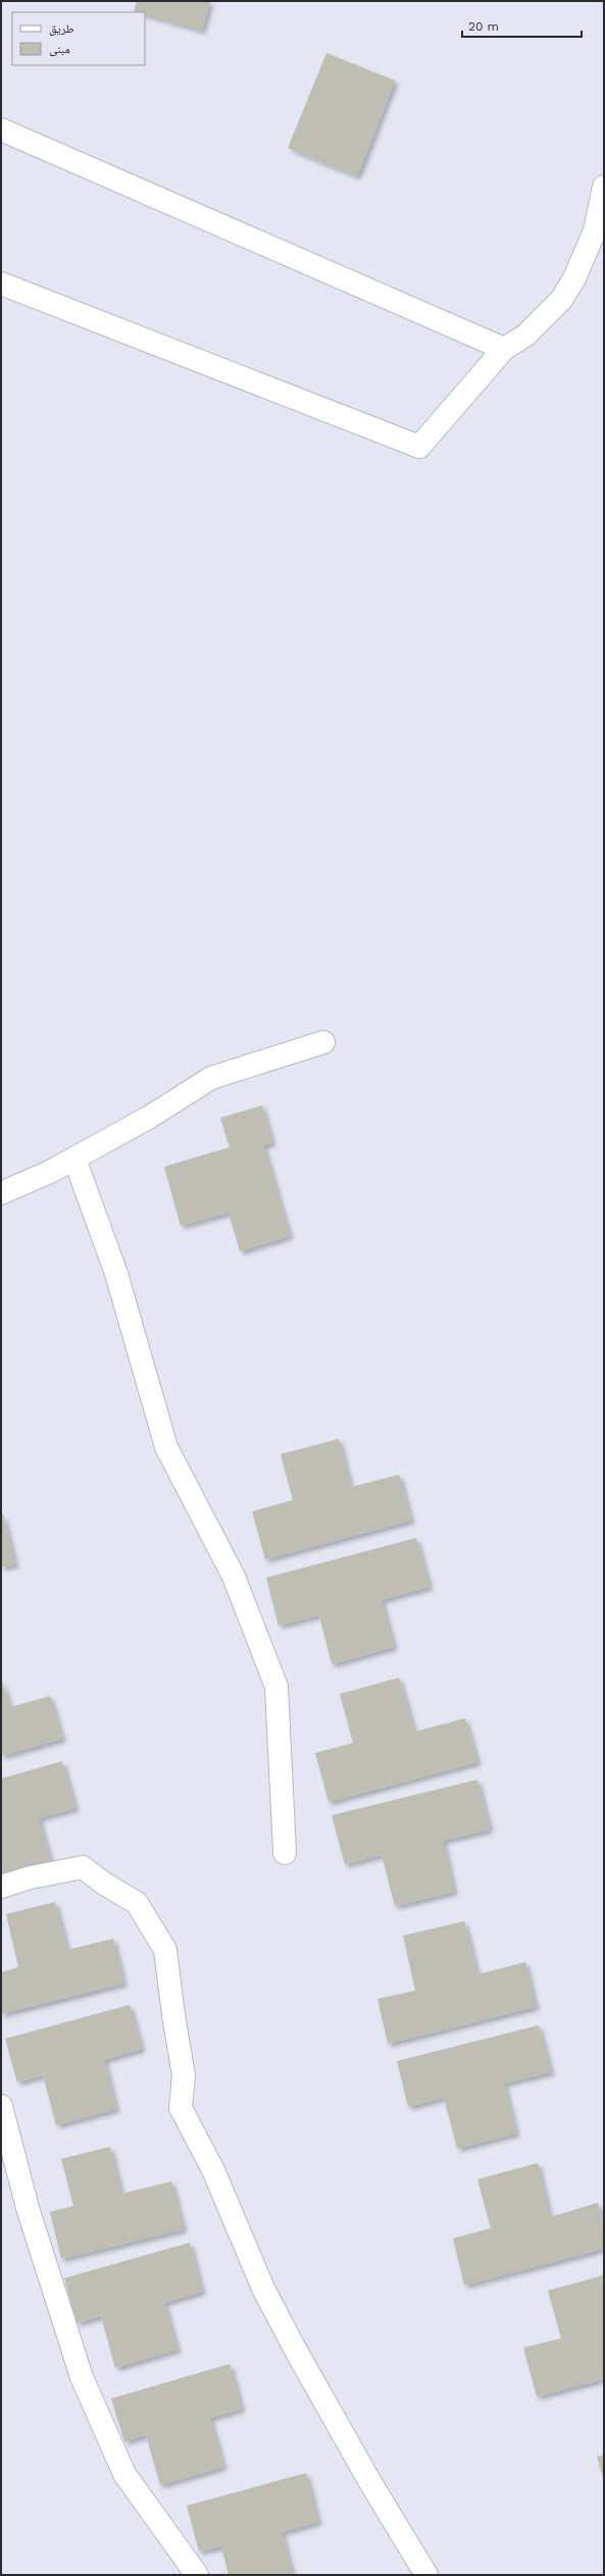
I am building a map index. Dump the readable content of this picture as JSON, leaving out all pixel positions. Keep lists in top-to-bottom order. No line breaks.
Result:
{"legend":["طريق","مبنى"],"scale_bar":"20 m"}
